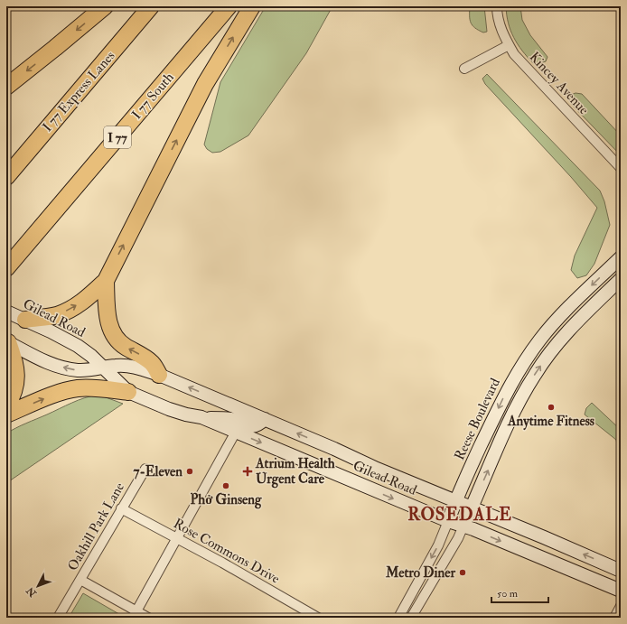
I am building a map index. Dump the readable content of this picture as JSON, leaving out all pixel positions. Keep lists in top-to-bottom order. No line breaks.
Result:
{"streets":{"highway":["I 77 Express Lanes","I 77 South","I 77"],"main road":["Gilead Road","Reese Boulevard"],"street":["Kincey Avenue","Oakhill Park Lane","Rose Commons Drive"]},"crossings":[["Gilead Road","Reese Boulevard"],["Oakhill Park Lane","Rose Commons Drive"]],"districts":["ROSEDALE"],"places":{"other":["Anytime Fitness","7-Eleven","Phở Ginseng","Metro Diner"],"health":["Atrium Health Urgent Care"]},"scale_bar":"50 m","north":"bottom left"}
